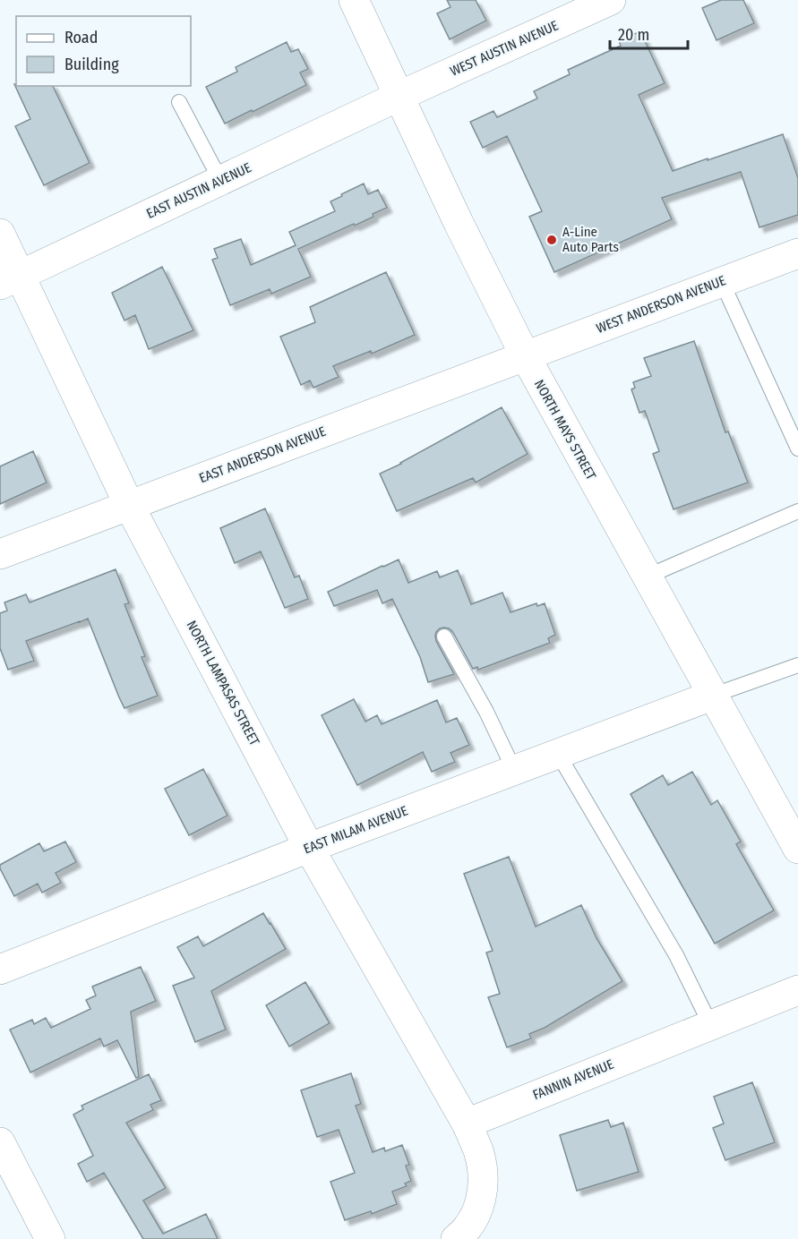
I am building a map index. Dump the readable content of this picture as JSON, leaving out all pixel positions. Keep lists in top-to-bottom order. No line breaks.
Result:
{"streets":{"street":["WEST AUSTIN AVENUE","EAST AUSTIN AVENUE","WEST ANDERSON AVENUE","NORTH MAYS STREET","EAST ANDERSON AVENUE","NORTH LAMPASAS STREET","EAST MILAM AVENUE","FANNIN AVENUE"]},"crossings":[["WEST AUSTIN AVENUE","EAST AUSTIN AVENUE"],["WEST AUSTIN AVENUE","NORTH MAYS STREET"],["EAST AUSTIN AVENUE","NORTH MAYS STREET"],["EAST AUSTIN AVENUE","NORTH LAMPASAS STREET"],["WEST ANDERSON AVENUE","NORTH MAYS STREET"],["WEST ANDERSON AVENUE","EAST ANDERSON AVENUE"],["NORTH MAYS STREET","EAST ANDERSON AVENUE"],["NORTH MAYS STREET","EAST MILAM AVENUE"],["EAST ANDERSON AVENUE","NORTH LAMPASAS STREET"],["NORTH LAMPASAS STREET","EAST MILAM AVENUE"],["NORTH LAMPASAS STREET","FANNIN AVENUE"]],"places":["A-Line Auto Parts"],"legend":["Road","Building"],"scale_bar":"20 m"}
